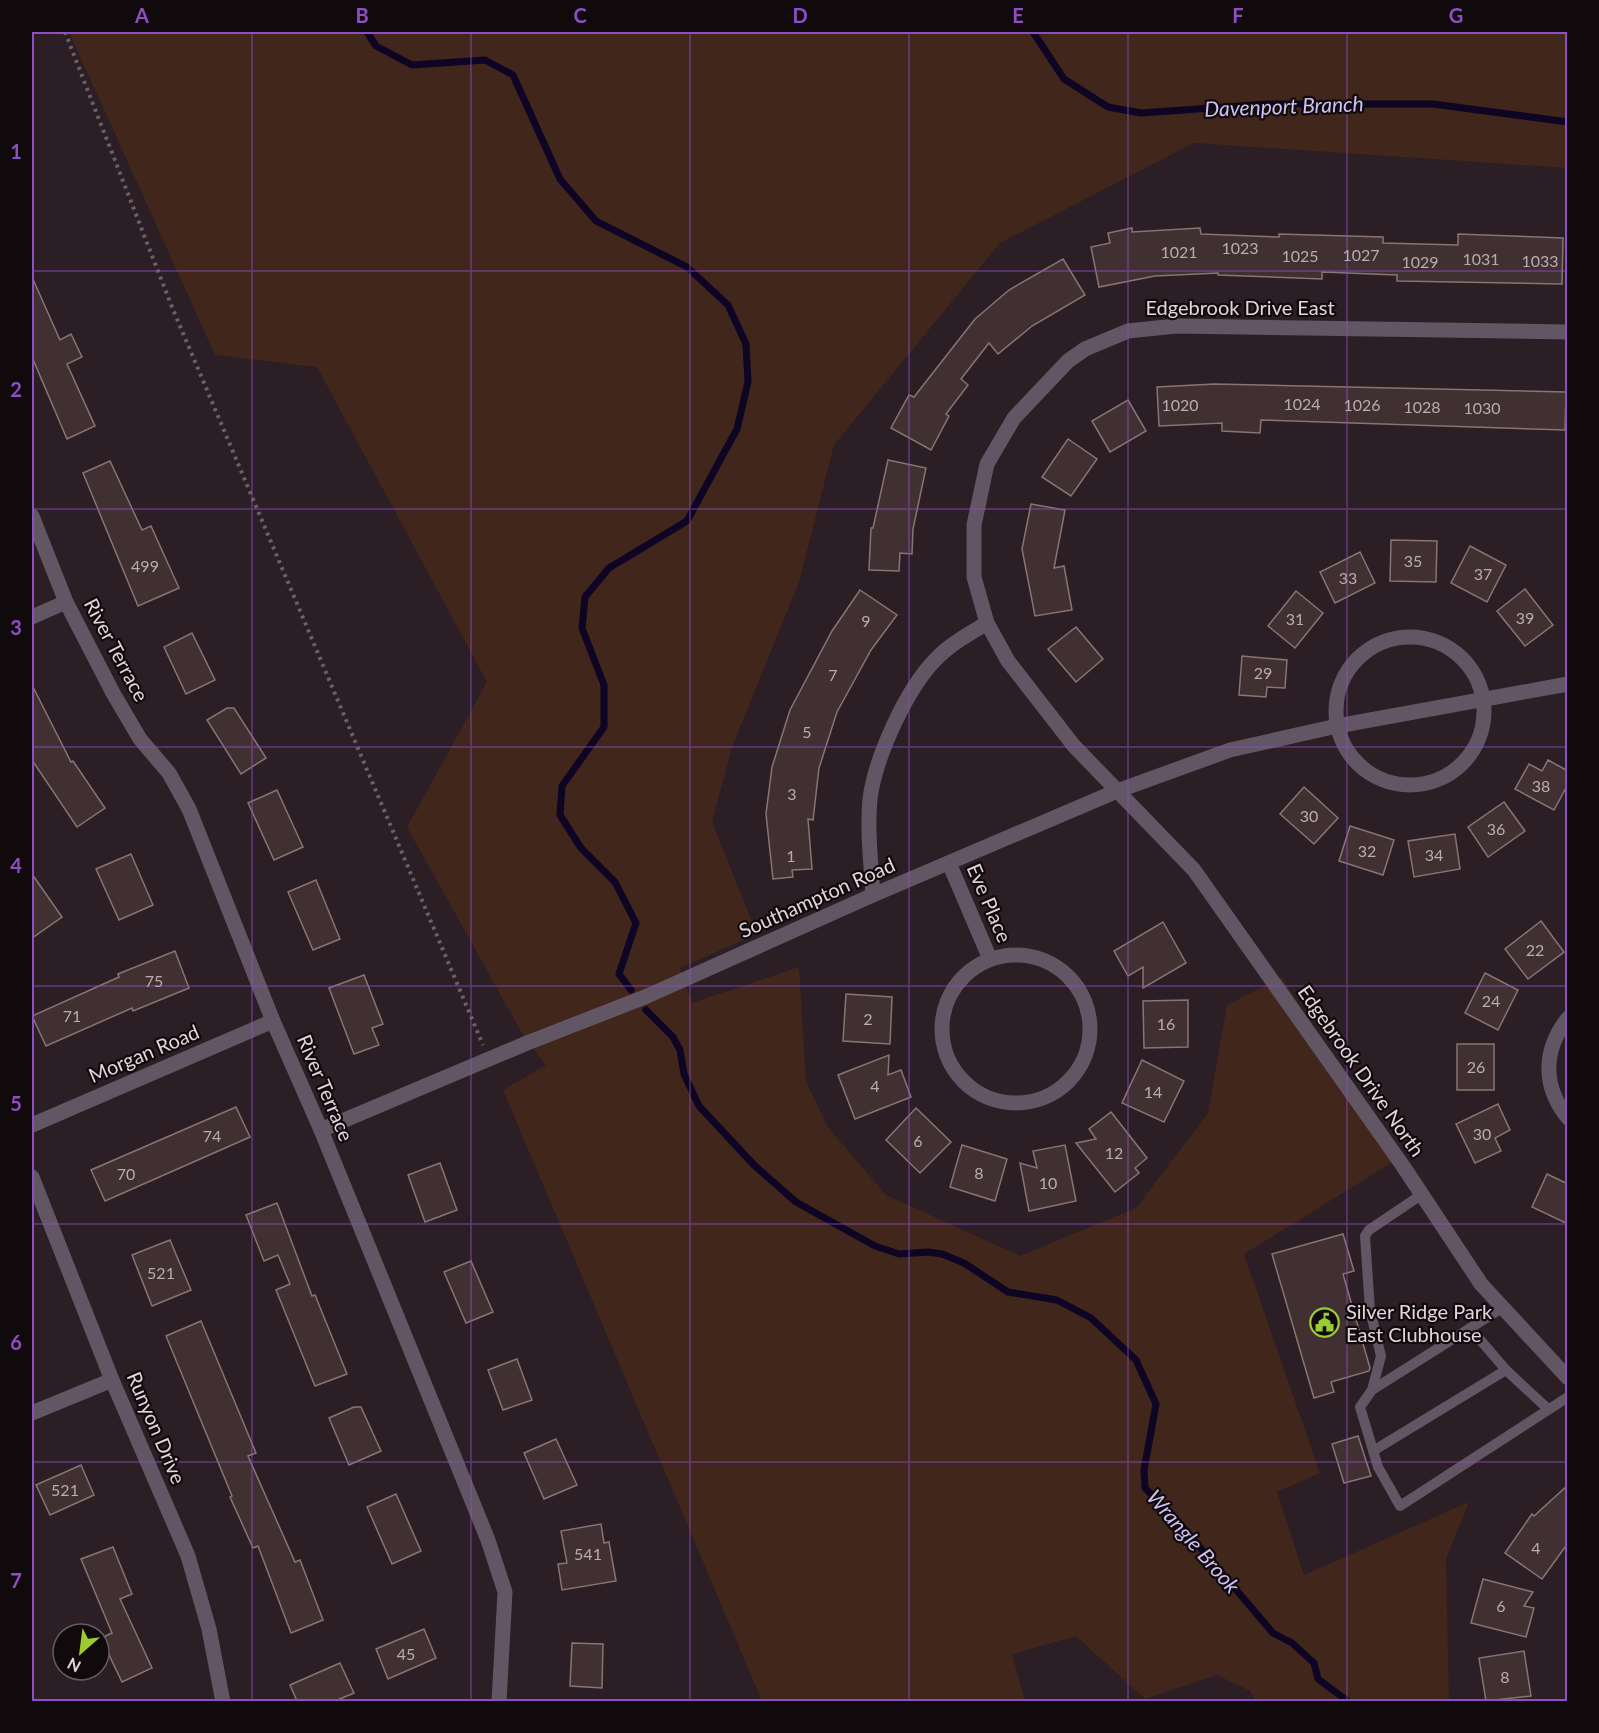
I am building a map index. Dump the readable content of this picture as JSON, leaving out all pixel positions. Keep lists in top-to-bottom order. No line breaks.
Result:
{"streets":{"street":["Edgebrook Drive East","River Terrace","Southampton Road","Eve Place","Morgan Road","Edgebrook Drive North","Runyon Drive"]},"crossings":[["Edgebrook Drive East","Southampton Road"],["Edgebrook Drive East","Edgebrook Drive North"],["River Terrace","Southampton Road"],["River Terrace","Morgan Road"],["Southampton Road","Eve Place"],["Southampton Road","Edgebrook Drive North"]],"water":["Davenport Branch","Wrangle Brook"],"places":{"public building":["Silver Ridge Park East Clubhouse"]},"house_numbers":["1023","1021","1027","1025","1031","1033","1029","1024","1020","1026","1028","1030","35","499","37","33","39","31","9","29","7","5","38","3","30","36","32","34","1","22","75","24","71","2","16","26","4","14","30","74","6","12","8","70","10","521","521","4","541","6","45","8"],"north":"bottom left","grid":{"columns":["A","B","C","D","E","F","G"],"rows":["1","2","3","4","5","6","7"]}}
